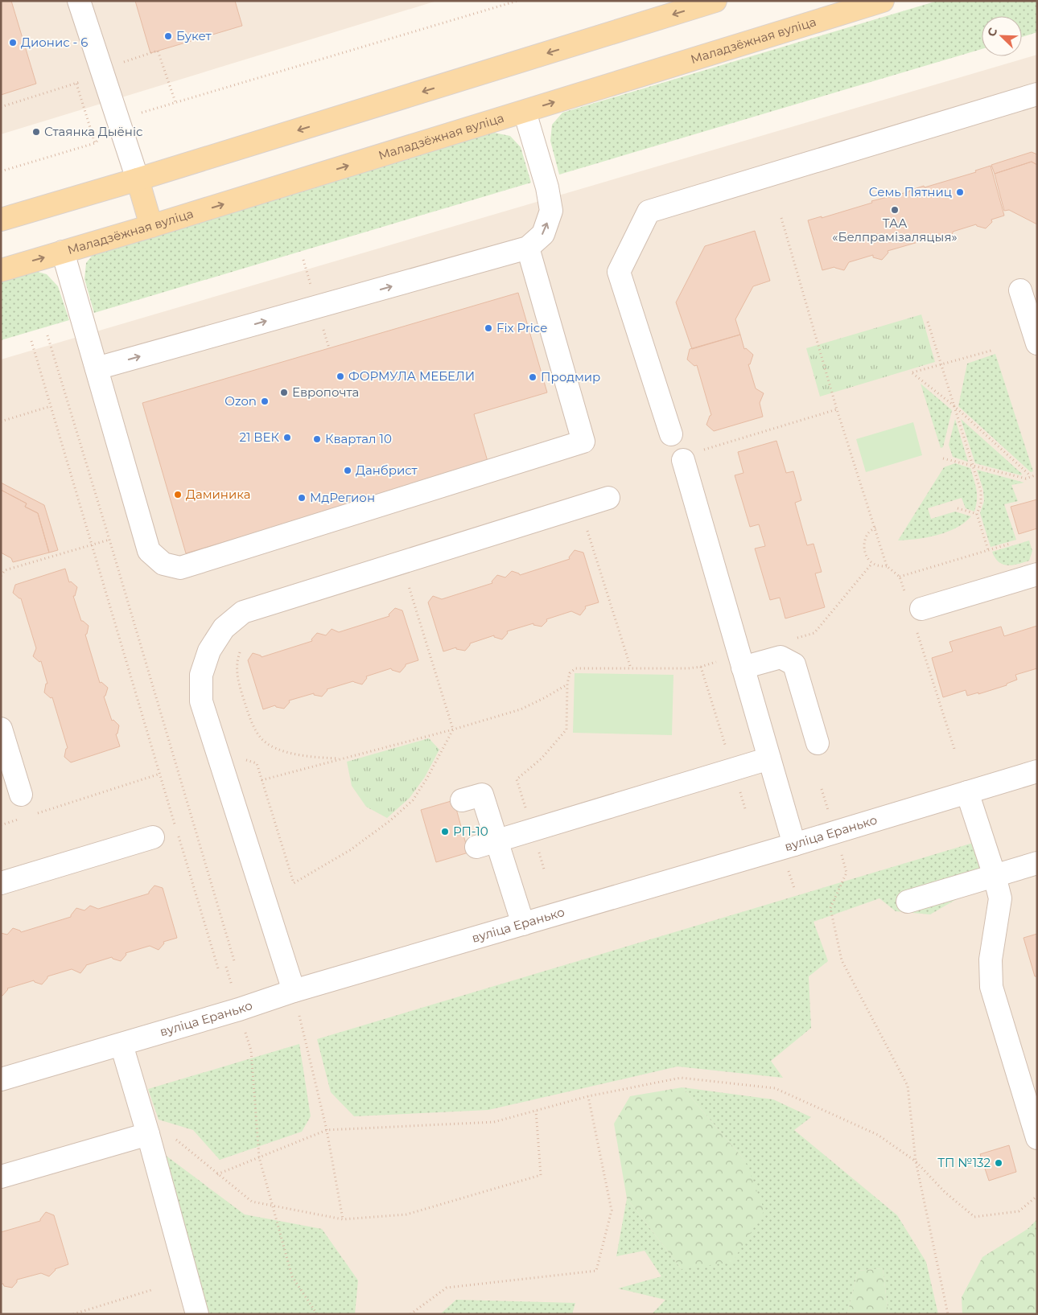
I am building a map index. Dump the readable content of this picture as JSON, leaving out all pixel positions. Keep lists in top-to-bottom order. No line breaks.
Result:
{"streets":{"main road":["Маладзёжная вуліца"],"street":["вуліца Еранько"]},"places":["Букет","Дионис - 6","Стаянка Дыёніс","Семь Пятниц","ТАА «Белпрамізаляцыя»","Fix Price","ФОРМУЛА МЕБЕЛИ","Продмир","Европочта","Ozon","21 ВЕК","Квартал 10","Данбрист","Даминика","МдРегион","РП-10","ТП №132"],"north":"top left"}
